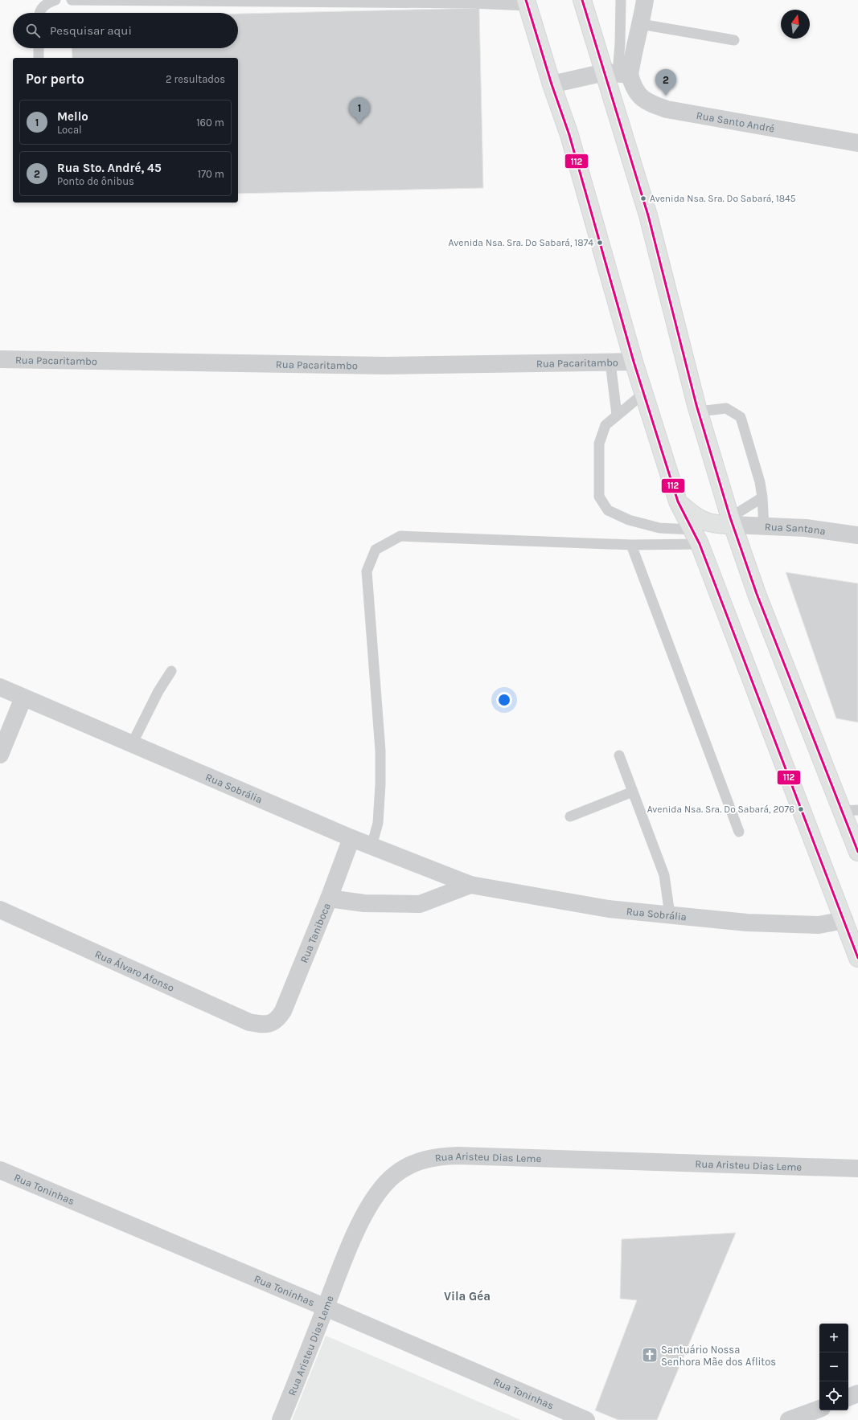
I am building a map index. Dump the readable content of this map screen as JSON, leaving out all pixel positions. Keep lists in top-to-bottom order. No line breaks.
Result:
{"streets":{"street":["Rua Santo André","Rua Pacaritambo","Rua Santana","Rua Sobrália","Rua Taniboca","Rua Álvaro Afonso","Rua Aristeu Dias Leme","Rua Toninhas"]},"crossings":[["Rua Sobrália","Rua Taniboca"],["Rua Taniboca","Rua Álvaro Afonso"],["Rua Aristeu Dias Leme","Rua Toninhas"]],"districts":["Vila Géa"],"places":{"other":["Avenida Nsa. Sra. Do Sabará, 1845","Avenida Nsa. Sra. Do Sabará, 1874","Avenida Nsa. Sra. Do Sabará, 2076"],"church":["Santuário Nossa Senhora Mãe dos Aflitos"]},"lines":["transit line 112"],"north":"top","page":{"search":"Pesquisar aqui","heading":["Por perto","2 resultados"],"pins":["2","1"],"list":[{"mark":"1","name":"Mello","note":"Local","value":"160 m"},{"mark":"2","name":"Rua Sto. André, 45","note":"Ponto de ônibus","value":"170 m"}],"map_buttons":["+","−"]}}
